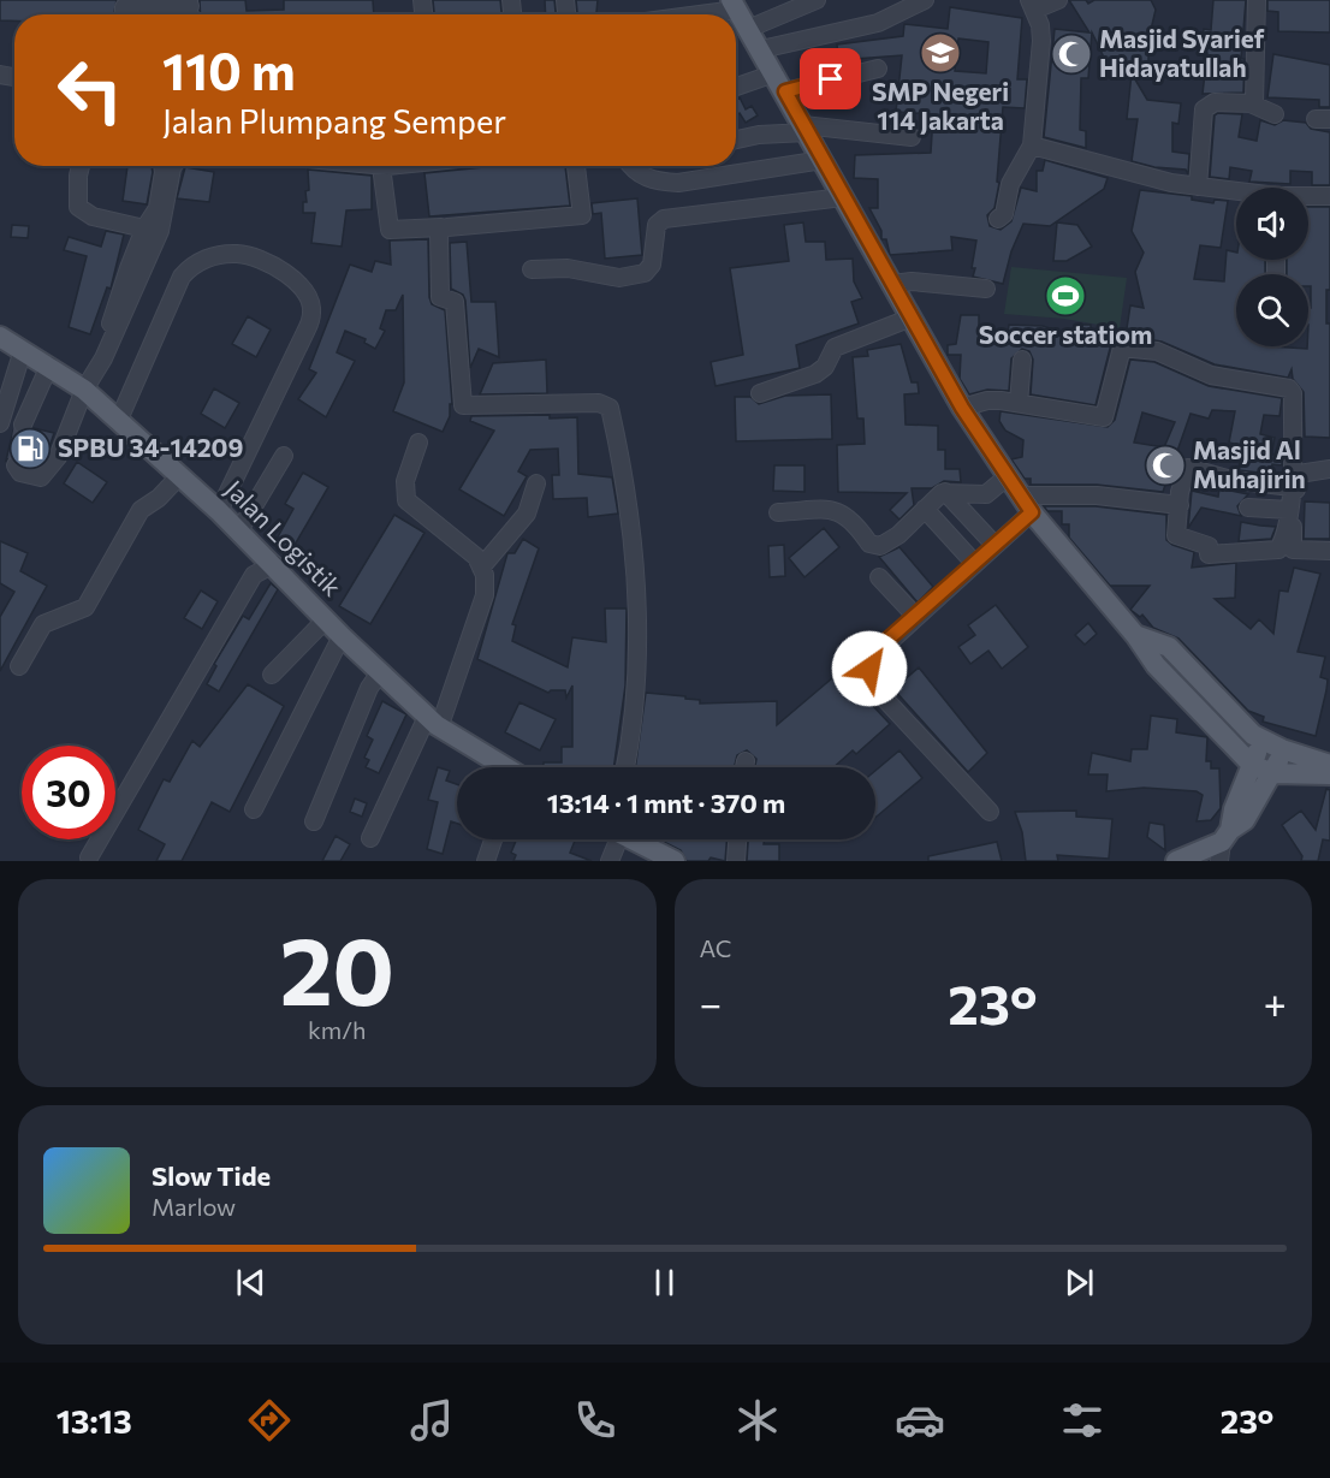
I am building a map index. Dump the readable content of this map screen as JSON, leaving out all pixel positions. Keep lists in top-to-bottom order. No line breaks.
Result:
{"streets":{"main road":["Jalan Logistik"]},"places":{"school or university":["SMP Negeri 114 Jakarta"],"mosque":["Masjid Syarief Hidayatullah","Masjid Al Muhajirin"],"sports":["Soccer statiom"],"fuel station":["SPBU 34-14209"]},"page":{"turn":["110 m","Jalan Plumpang Semper"],"limit":"30","trip":"13:14 · 1 mnt · 370 m","tile":[["20","km/h"],"AC"],"heat":["−","23°","+"],"song":["Slow Tide","Marlow"],"tabs":["13:13","23°"]}}
